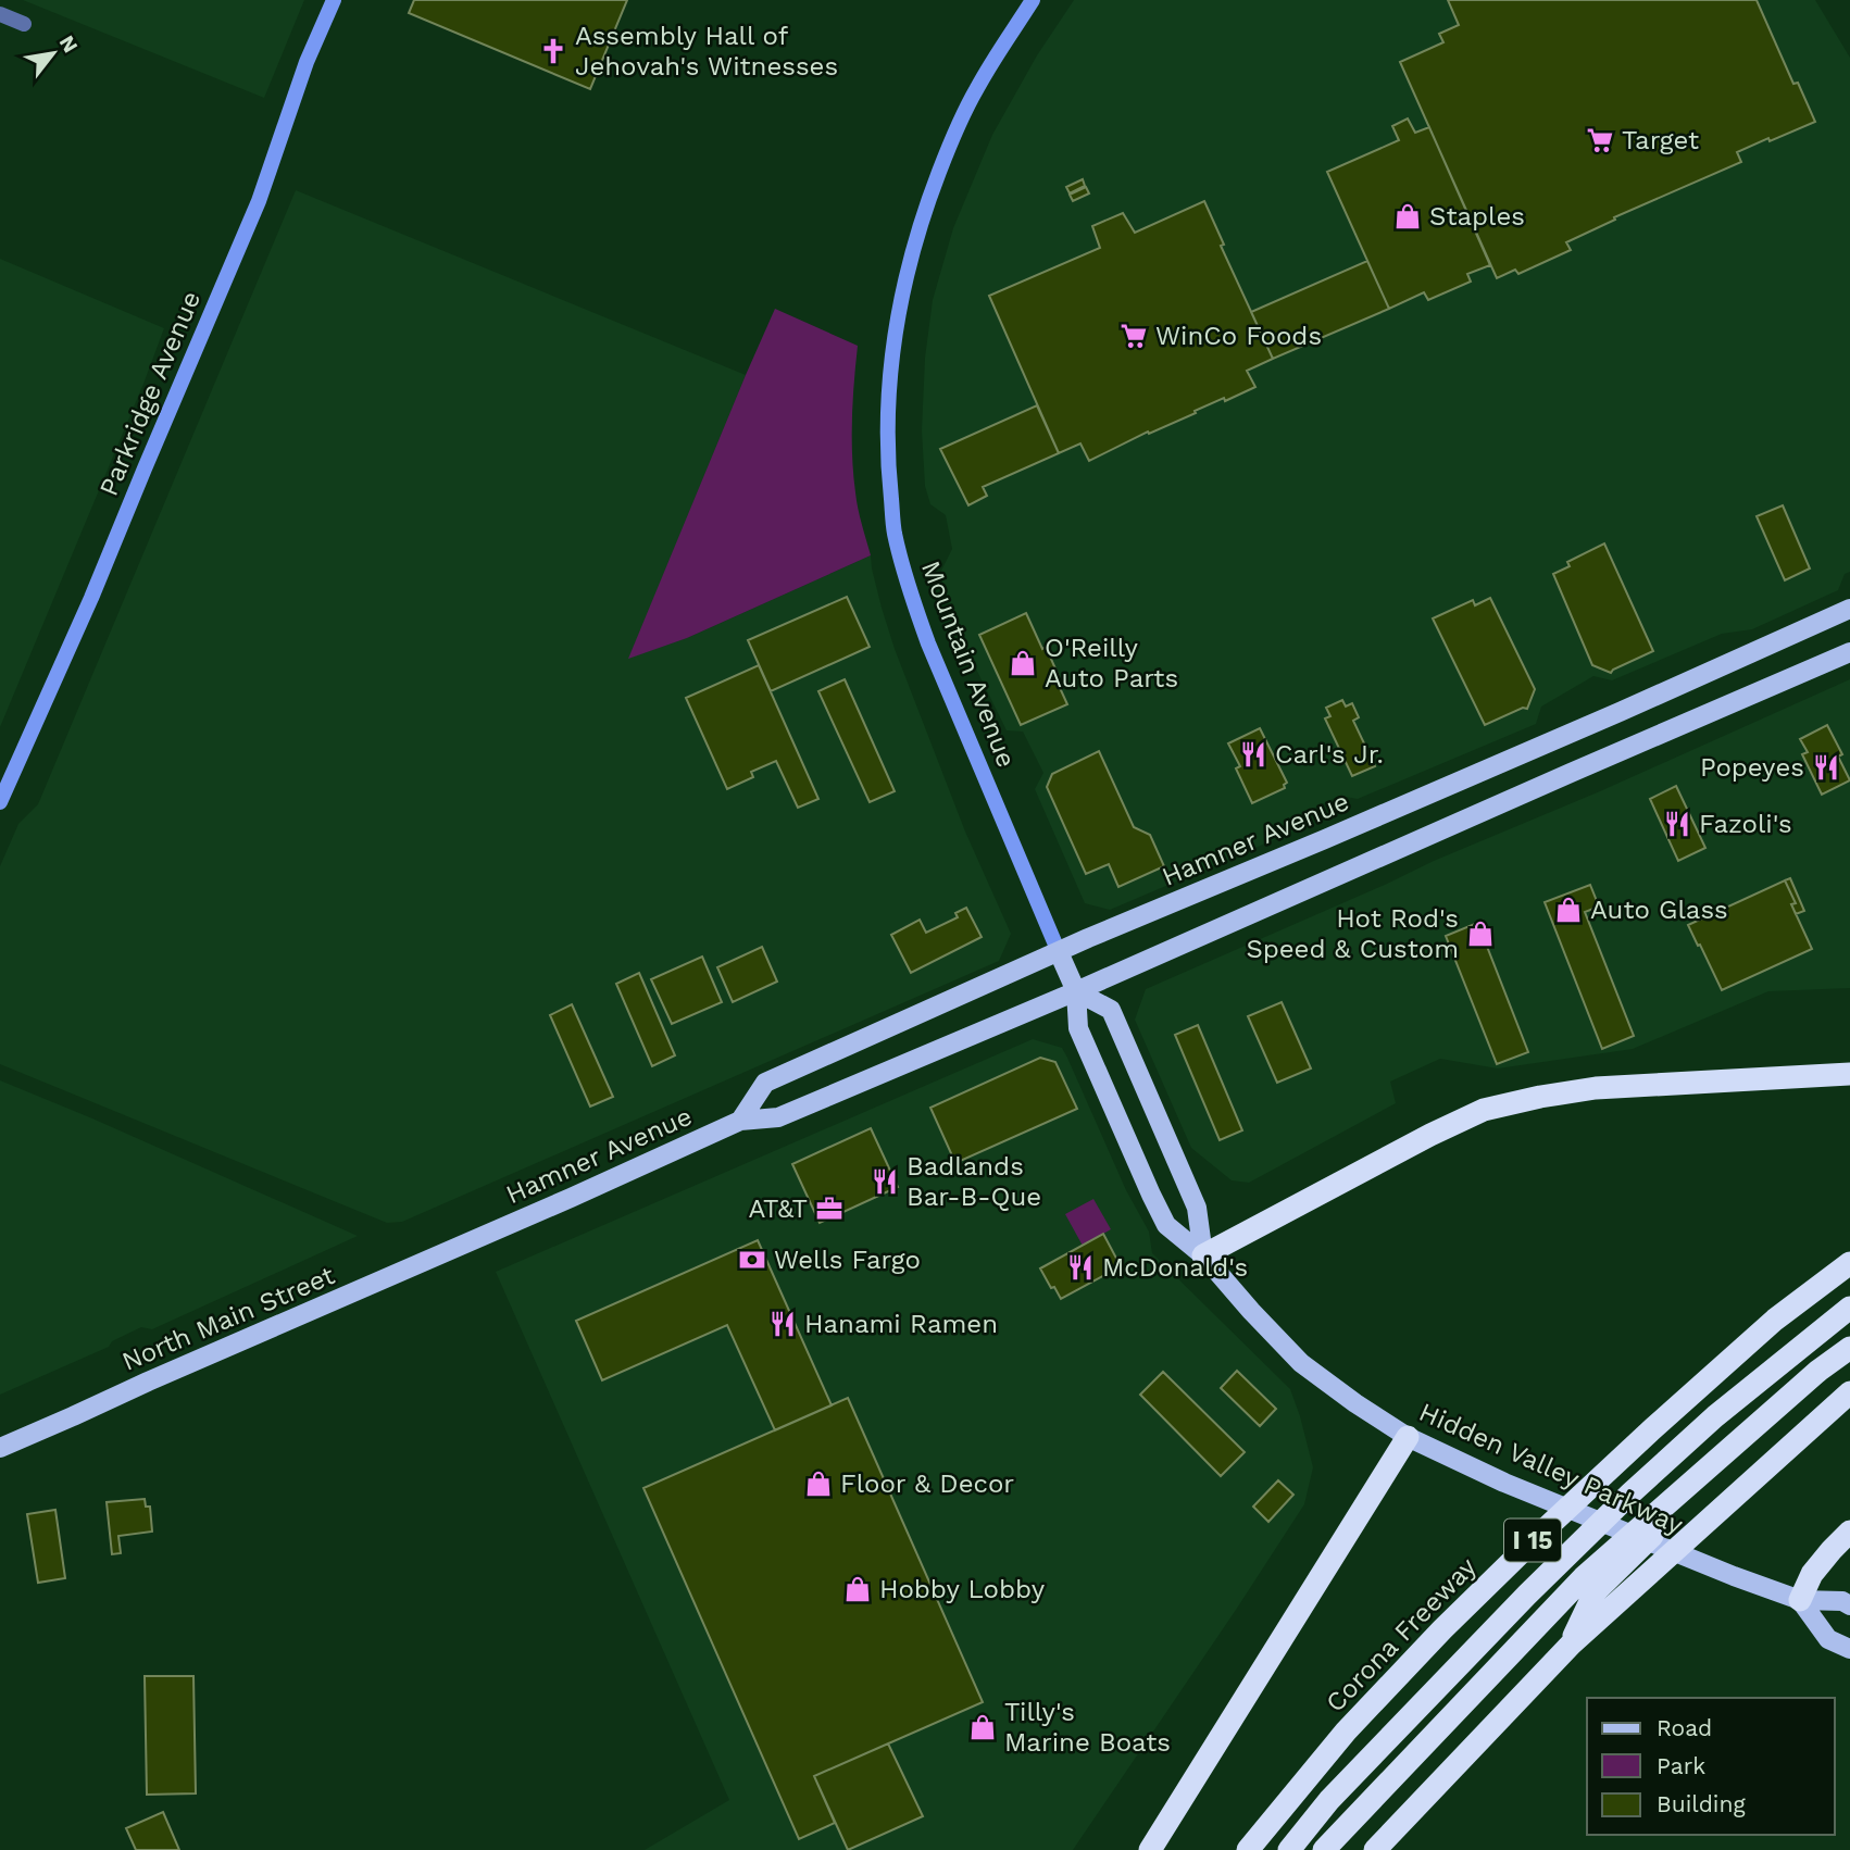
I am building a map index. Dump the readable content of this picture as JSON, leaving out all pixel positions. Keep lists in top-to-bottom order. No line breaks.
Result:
{"streets":{"highway":["I 15","Corona Freeway"],"main road":["Parkridge Avenue","Mountain Avenue","Hamner Avenue","North Main Street","Hidden Valley Parkway"]},"crossings":[["Mountain Avenue","Hamner Avenue"],["Hamner Avenue","North Main Street"],["Hamner Avenue","Hidden Valley Parkway"]],"places":{"church":["Assembly Hall of Jehovah's Witnesses"],"supermarket":["Target","WinCo Foods"],"shop":["Staples","O'Reilly Auto Parts","Auto Glass","Hot Rod's Speed & Custom","Floor & Decor","Hobby Lobby","Tilly's Marine Boats"],"restaurant":["Carl's Jr.","Popeyes","Fazoli's","Badlands Bar-B-Que","McDonald's","Hanami Ramen"],"office":["AT&T"],"bank":["Wells Fargo"]},"legend":["Road","Park","Building"],"north":"top right"}
